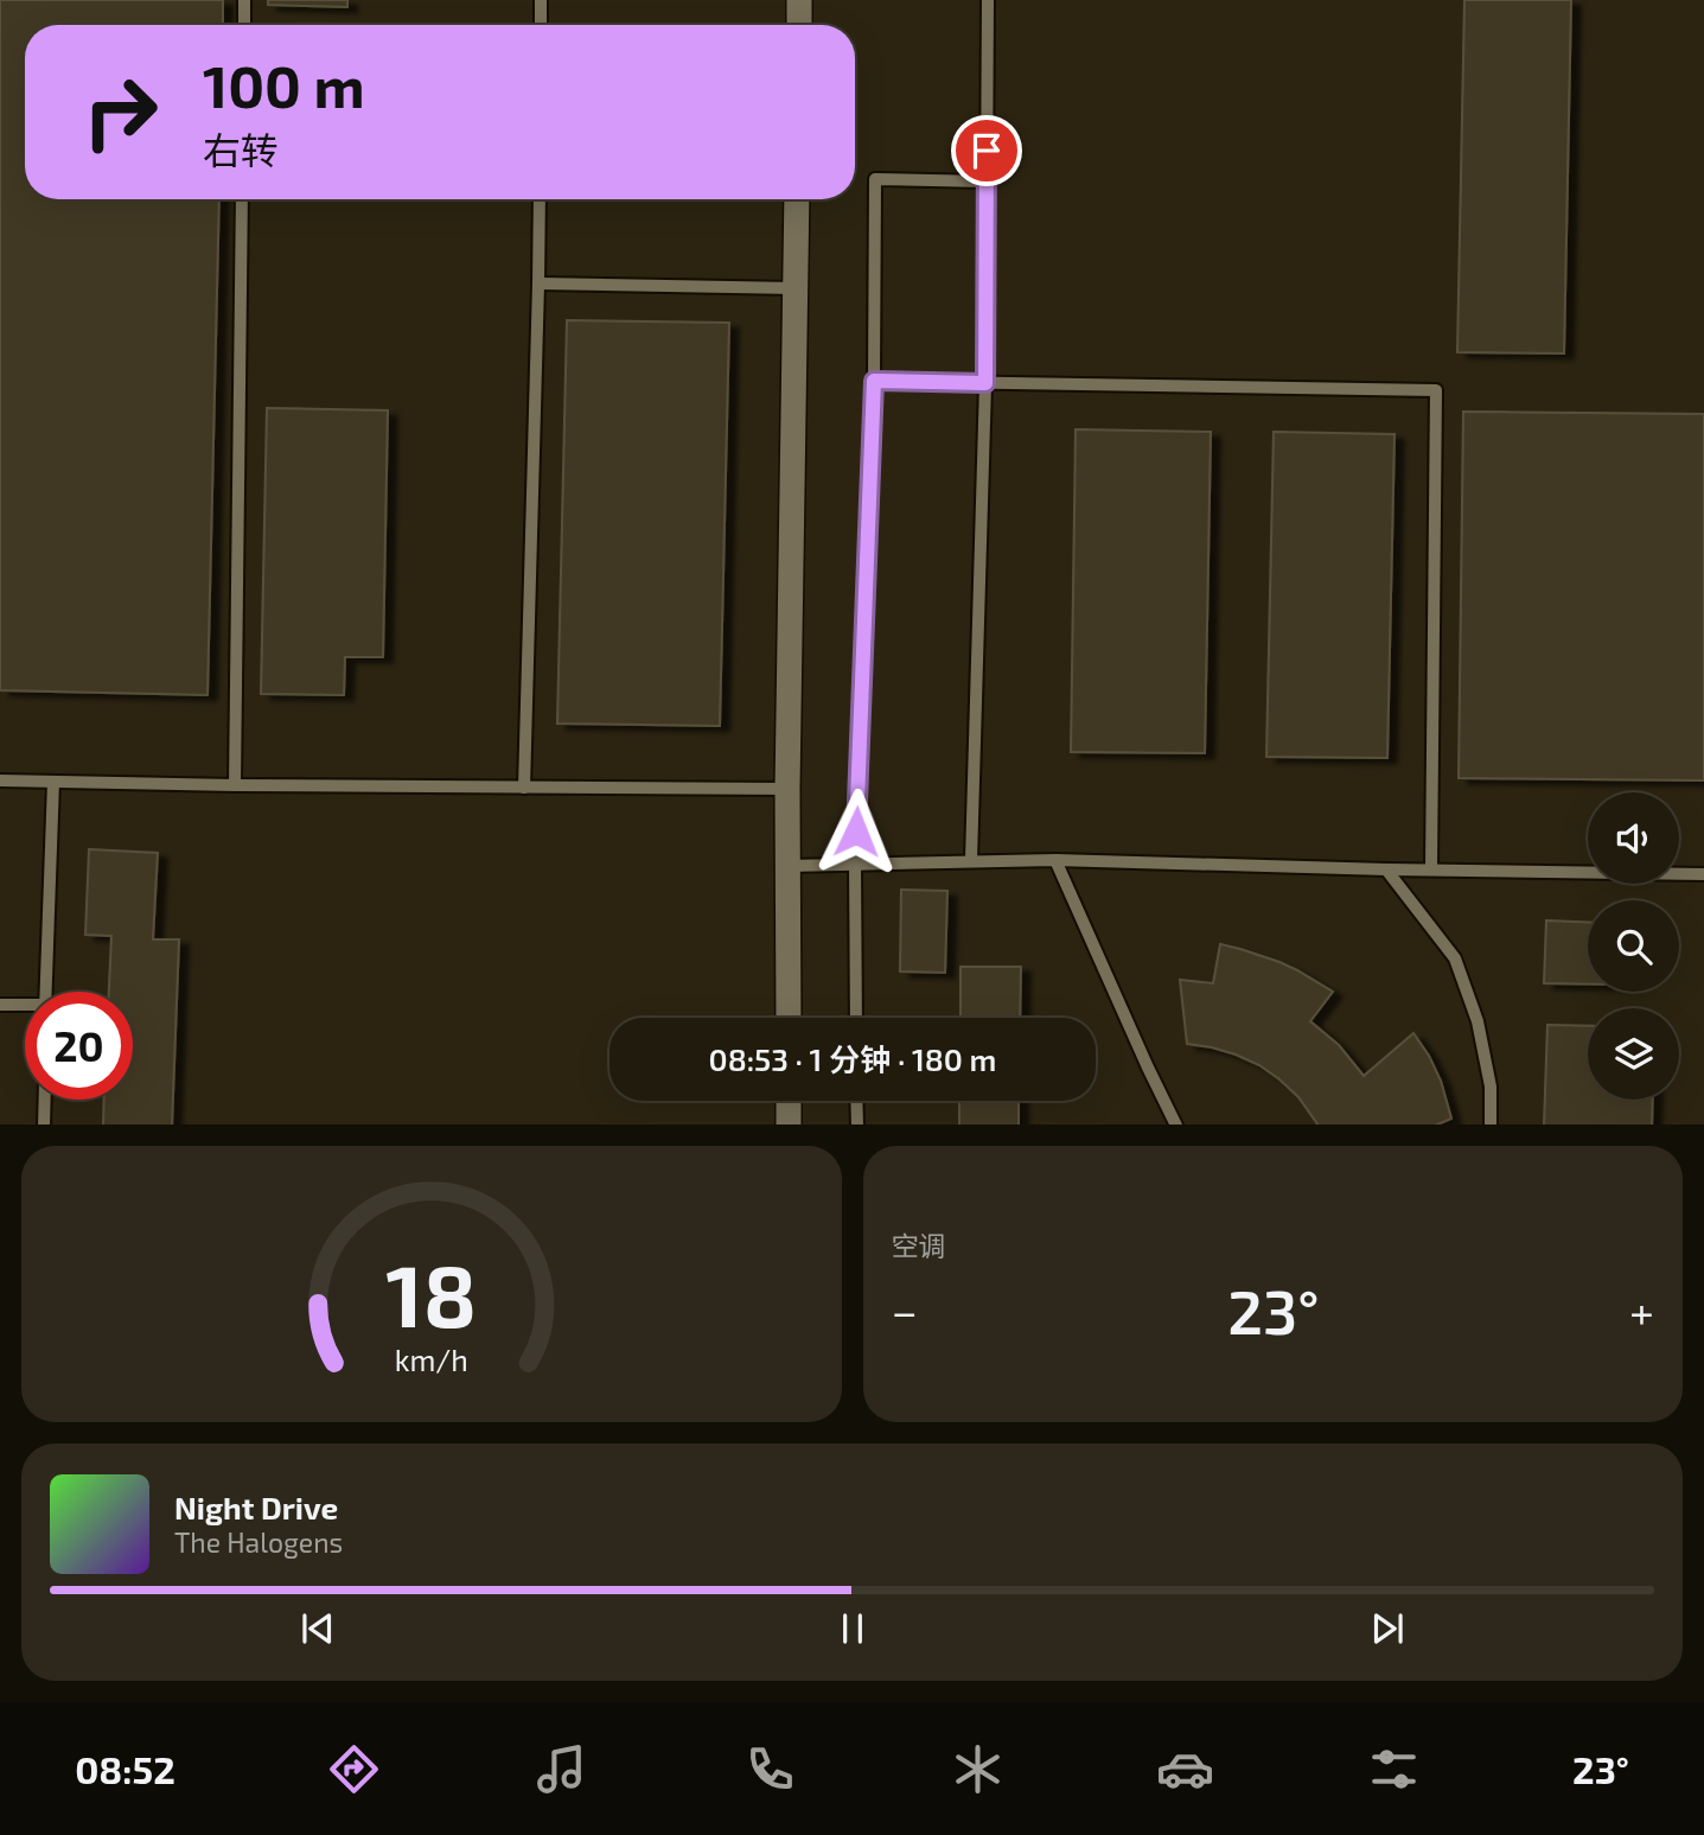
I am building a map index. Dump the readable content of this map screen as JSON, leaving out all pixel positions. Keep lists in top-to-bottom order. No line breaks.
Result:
{"page":{"turn":["100 m","右转"],"limit":"20","trip":"08:53 · 1 分钟 · 180 m","tile":"空调","heat":["−","23°","+"],"song":["Night Drive","The Halogens"],"tabs":["08:52","23°"],"gauge":["18","km/h"]}}
